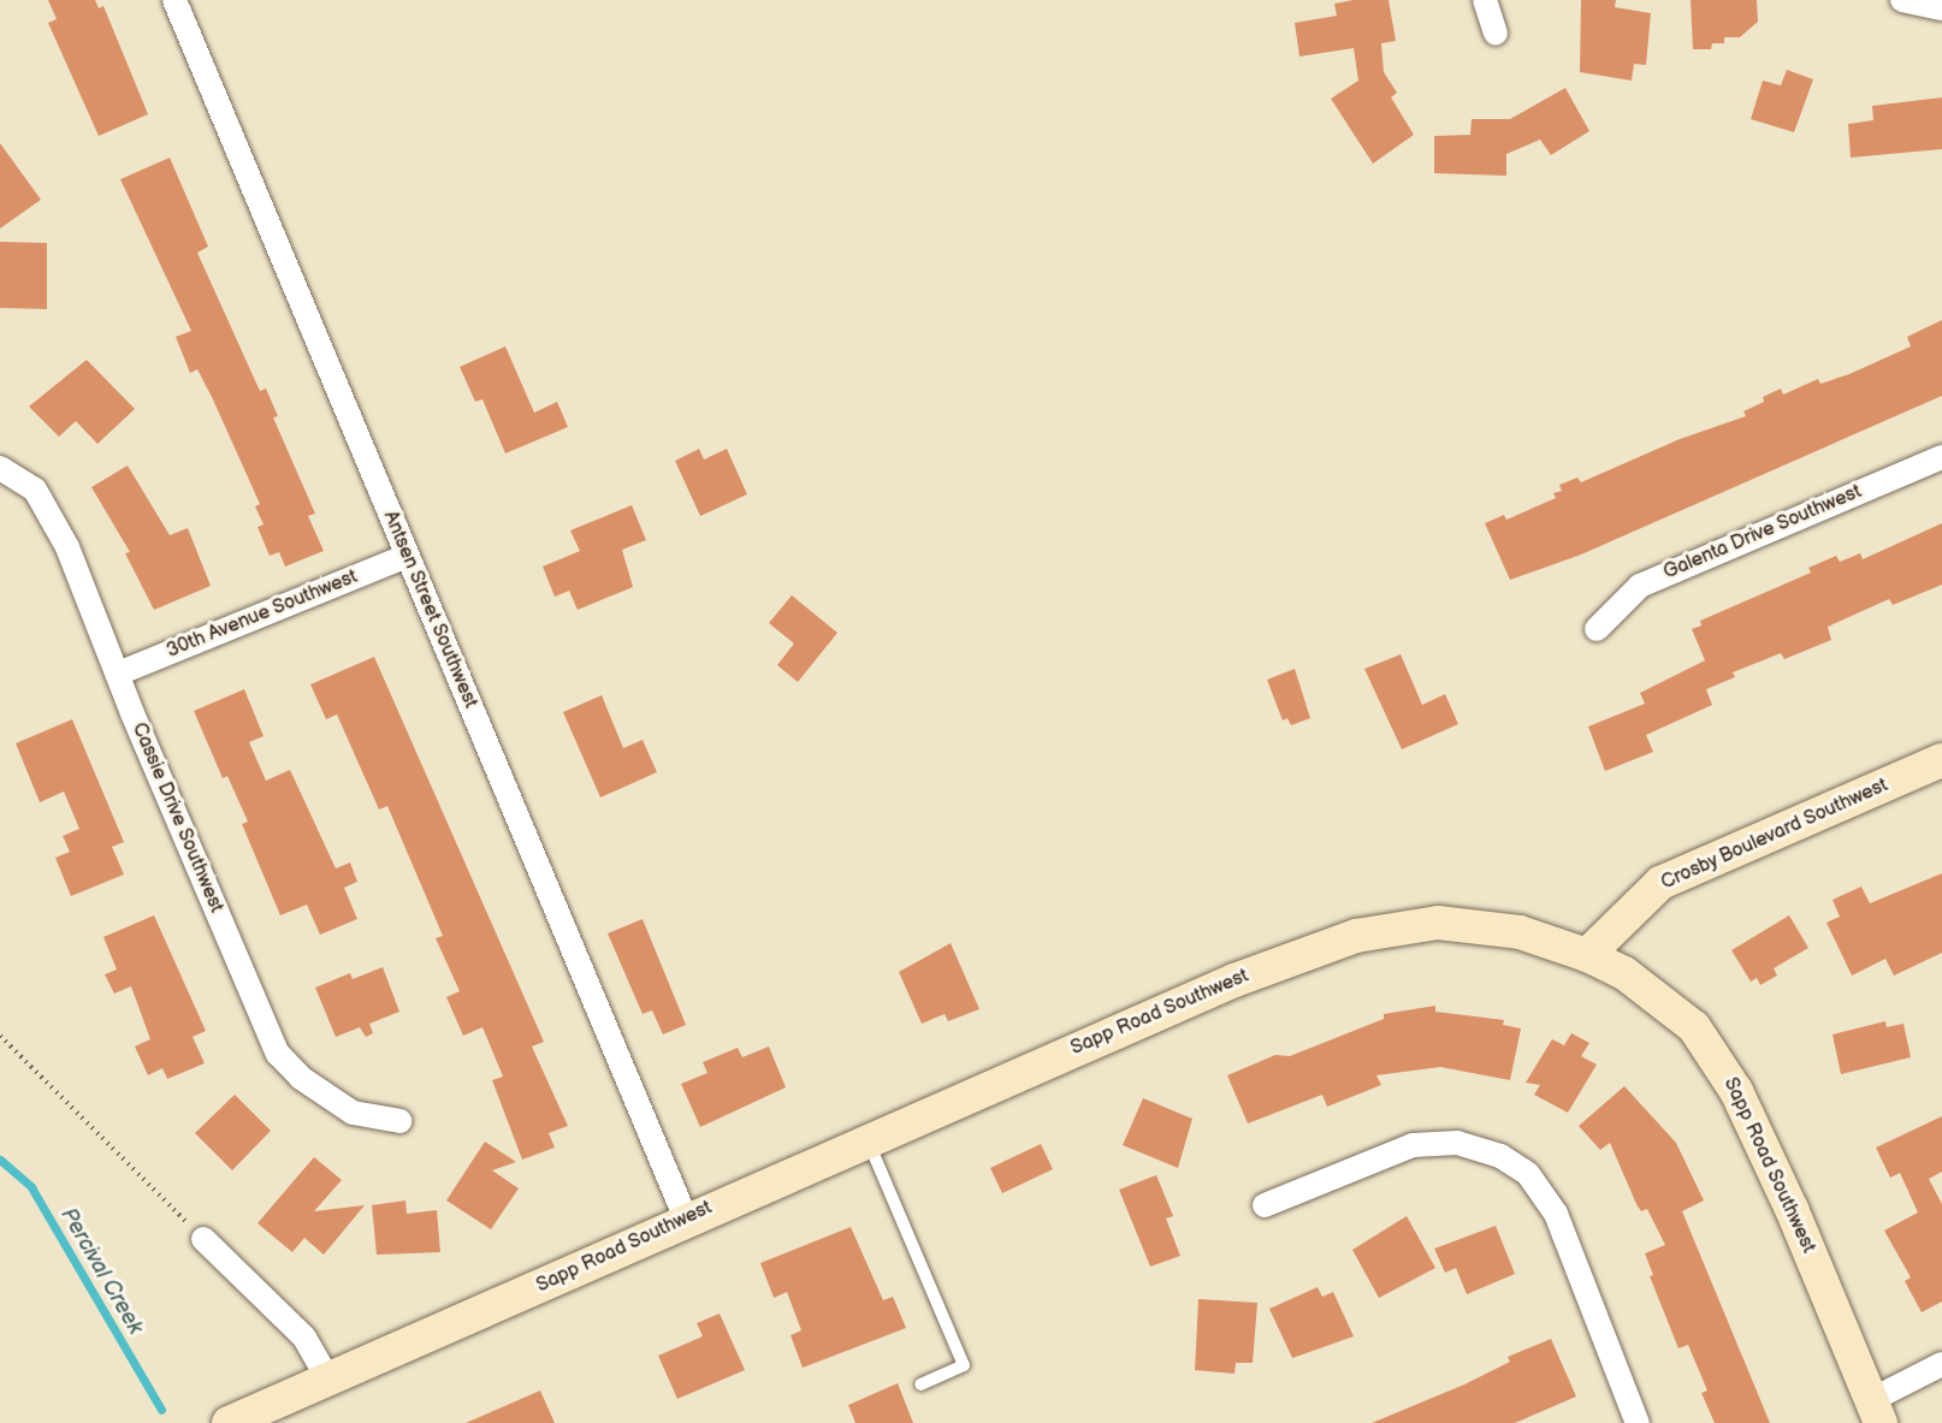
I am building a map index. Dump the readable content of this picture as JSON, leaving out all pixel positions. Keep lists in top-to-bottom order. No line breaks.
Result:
{"streets":{"street":["Galenta Drive Southwest","Antsen Street Southwest","30th Avenue Southwest","Cassie Drive Southwest","Crosby Boulevard Southwest","Sapp Road Southwest"]},"crossings":[["Antsen Street Southwest","30th Avenue Southwest"],["Antsen Street Southwest","Sapp Road Southwest"],["30th Avenue Southwest","Cassie Drive Southwest"],["Crosby Boulevard Southwest","Sapp Road Southwest"]],"water":["Percival Creek"]}
